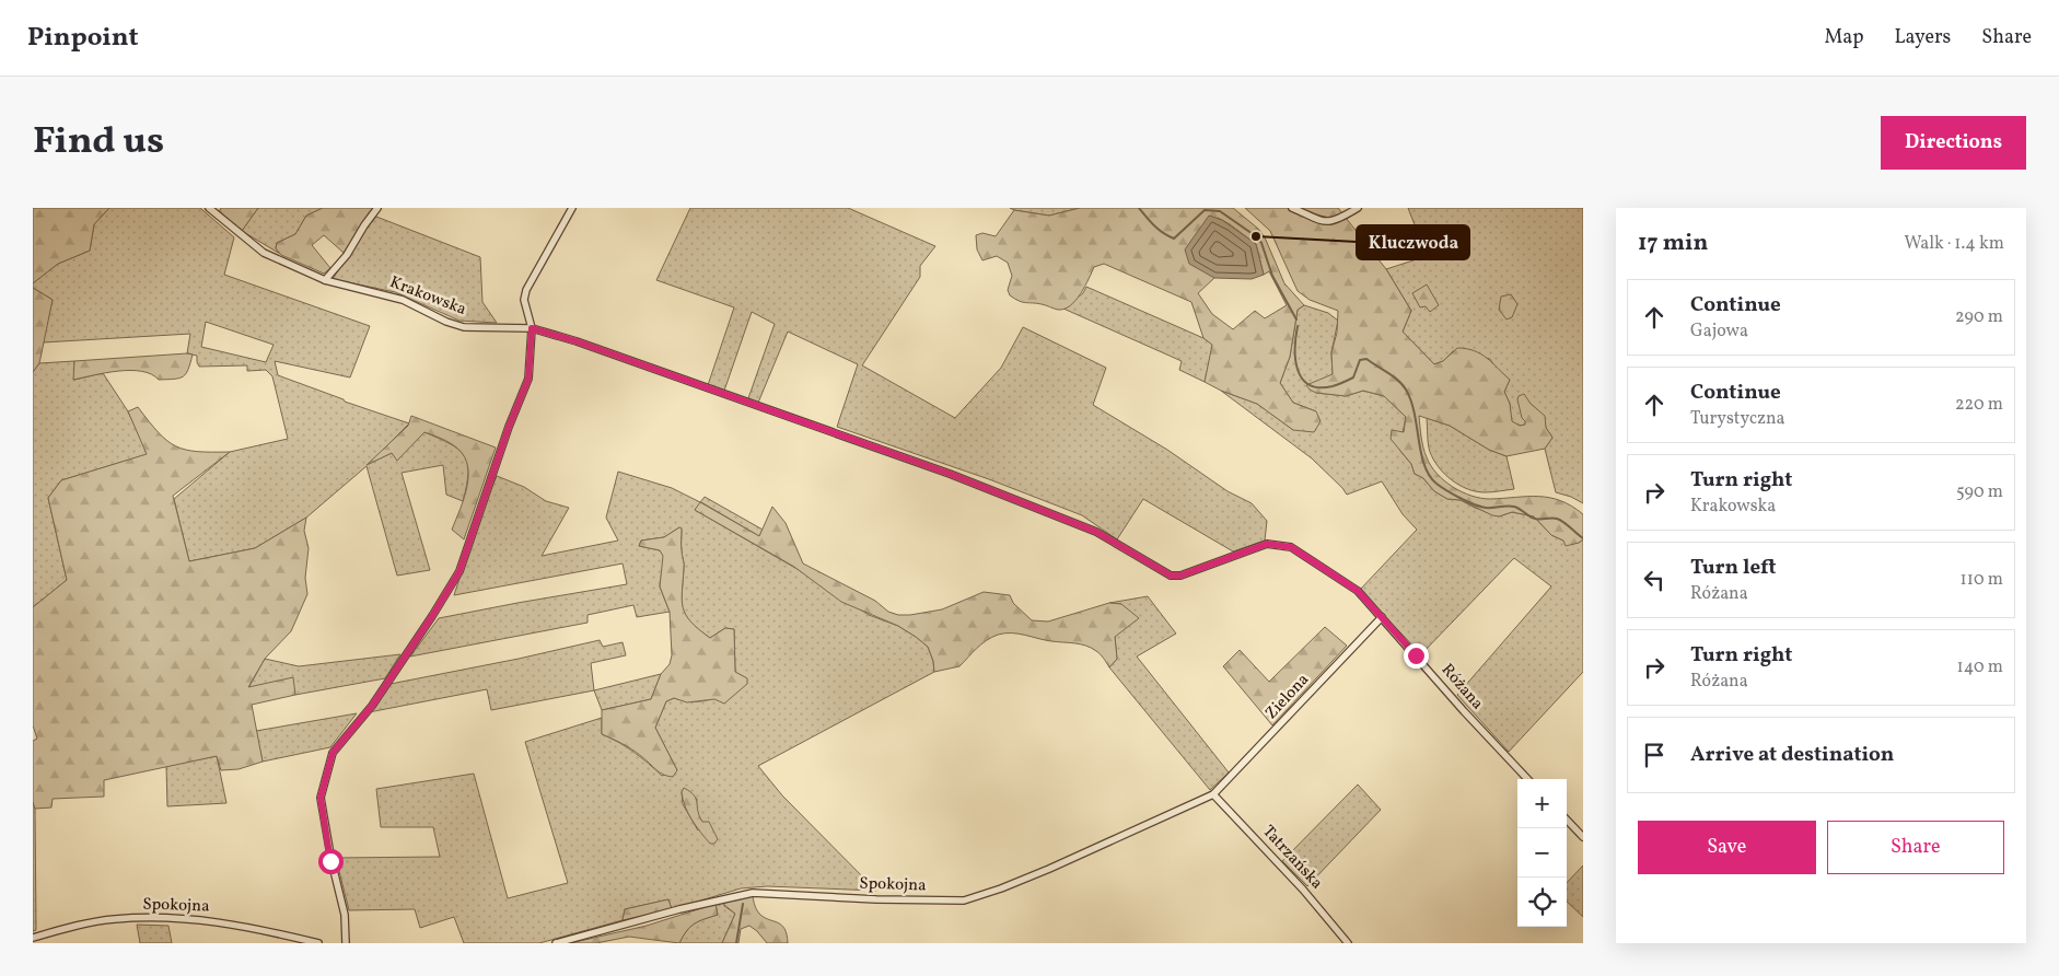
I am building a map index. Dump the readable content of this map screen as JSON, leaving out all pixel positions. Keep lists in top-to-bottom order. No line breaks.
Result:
{"streets":{"street":["Krakowska","Różana","Zielona","Tatrzańska","Spokojna"]},"crossings":[["Krakowska","Różana"],["Różana","Zielona"],["Zielona","Tatrzańska"],["Zielona","Spokojna"],["Tatrzańska","Spokojna"]],"places":["Kluczwoda"],"page":{"header":"Pinpoint","nav":["Map","Layers","Share"],"title":"Find us","buttons":["Directions",["Save","Share"]],"heading":["17 min","Walk · 1.4 km"],"list":[["Continue","Gajowa","290 m"],["Continue","Turystyczna","220 m"],["Turn right","Krakowska","590 m"],["Turn left","Różana","110 m"],["Turn right","Różana","140 m"],"Arrive at destination"],"map_buttons":["+","−"]}}
